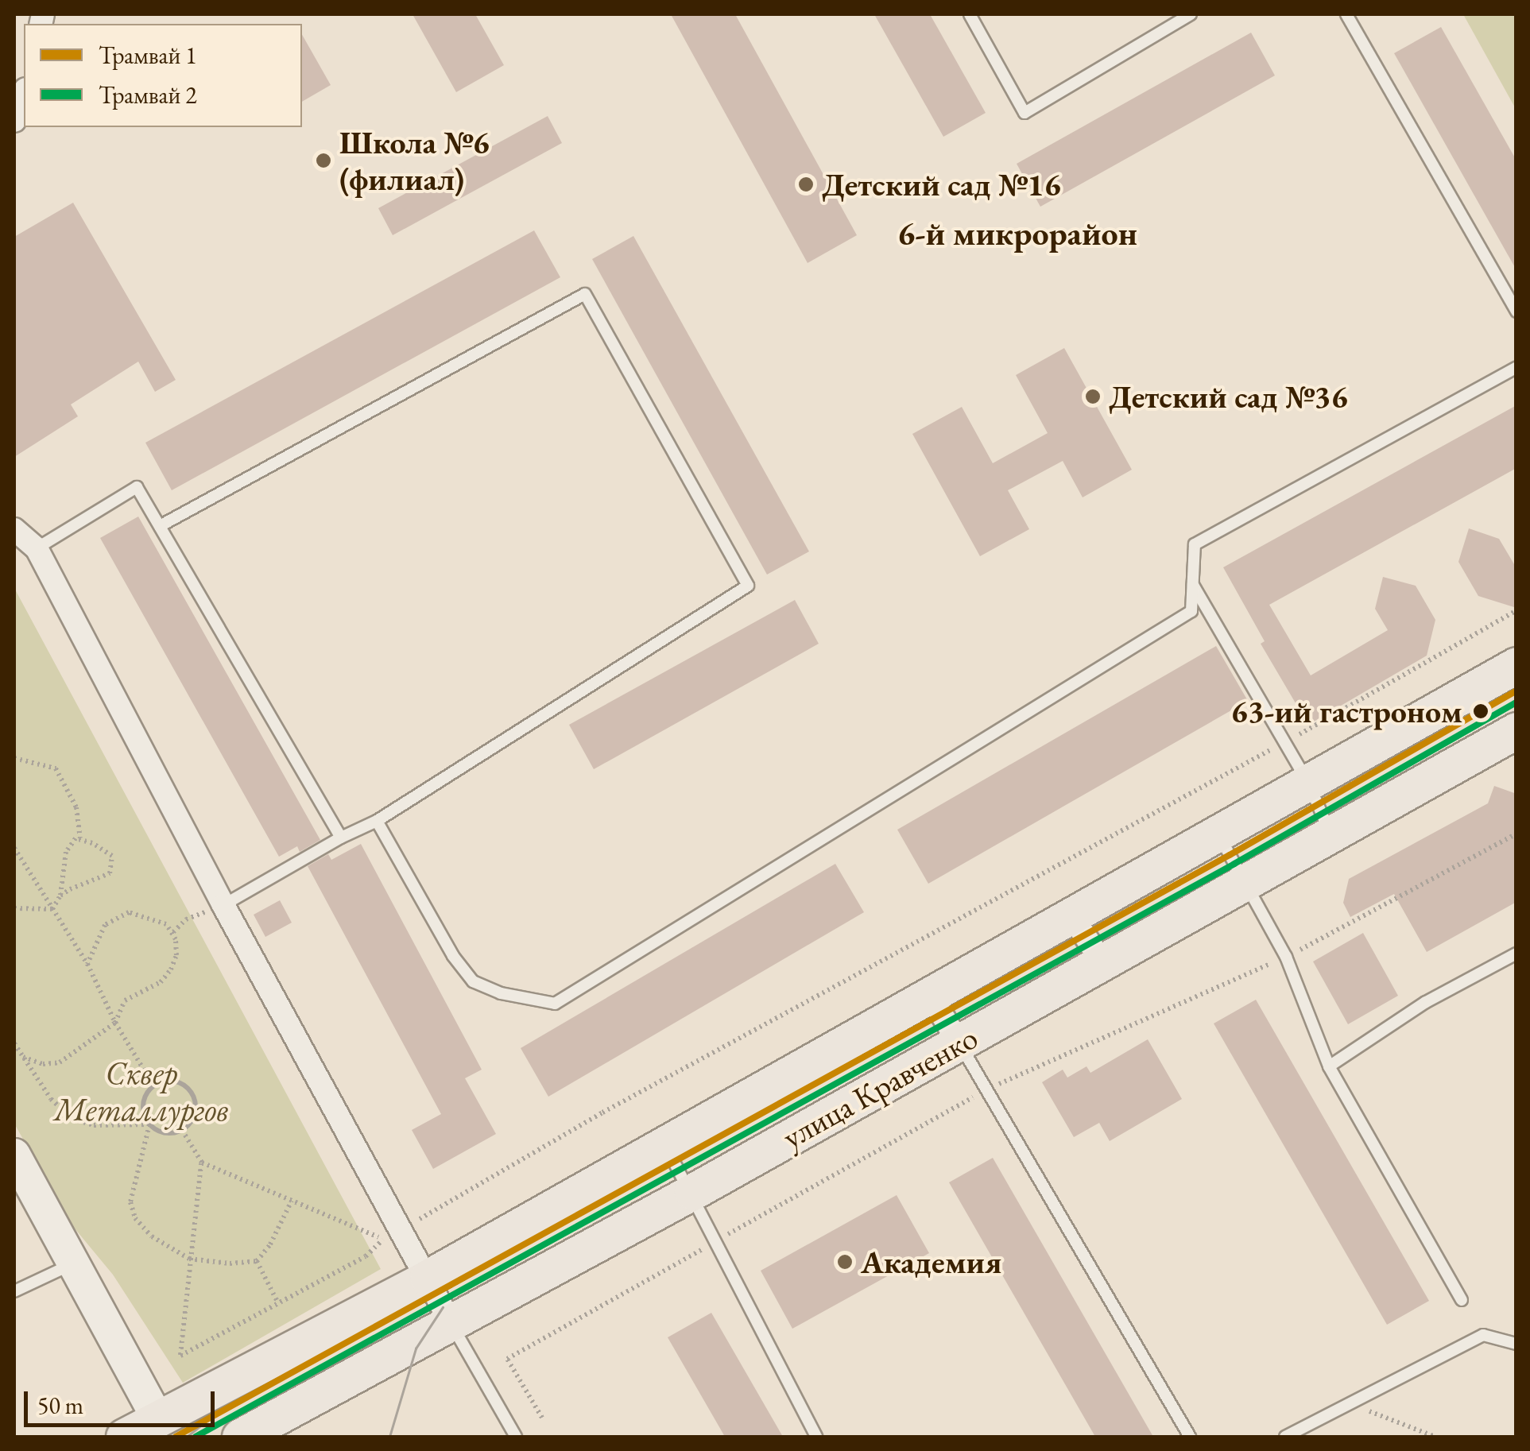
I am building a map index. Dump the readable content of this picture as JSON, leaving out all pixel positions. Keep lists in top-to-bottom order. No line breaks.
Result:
{"streets":{"main road":["улица Кравченко"]},"districts":["6-й микрорайон"],"parks":["Сквер Металлургов"],"places":["Школа №6 (филиал)","Детский сад №16","Детский сад №36","63-ий гастроном","Академия"],"lines":["tram line 1","tram line 2"],"legend":["Трамвай 1","Трамвай 2"],"scale_bar":"50 m"}
